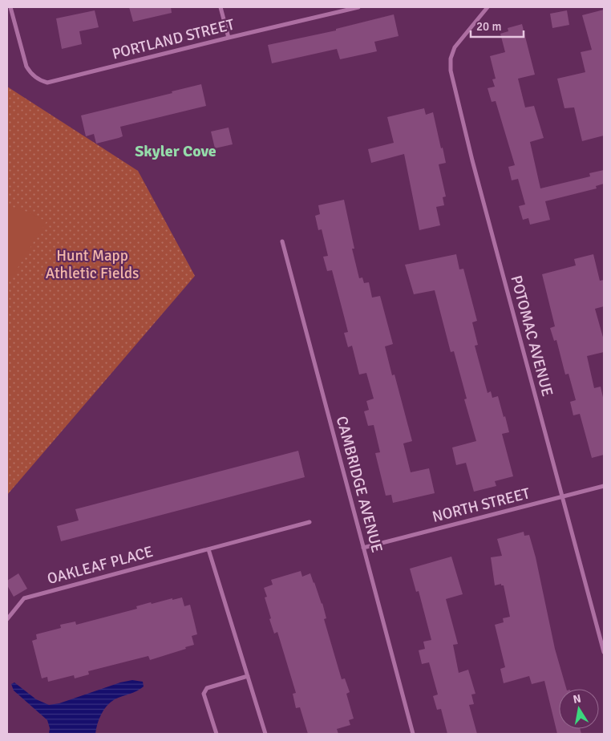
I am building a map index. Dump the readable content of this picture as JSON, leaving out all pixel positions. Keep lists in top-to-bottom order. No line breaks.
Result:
{"streets":{"street":["PORTLAND STREET","POTOMAC AVENUE","CAMBRIDGE AVENUE","NORTH STREET","OAKLEAF PLACE"]},"crossings":[["POTOMAC AVENUE","NORTH STREET"],["CAMBRIDGE AVENUE","NORTH STREET"]],"districts":["Skyler Cove"],"parks":["Hunt Mapp Athletic Fields"],"scale_bar":"20 m","north":"top"}
